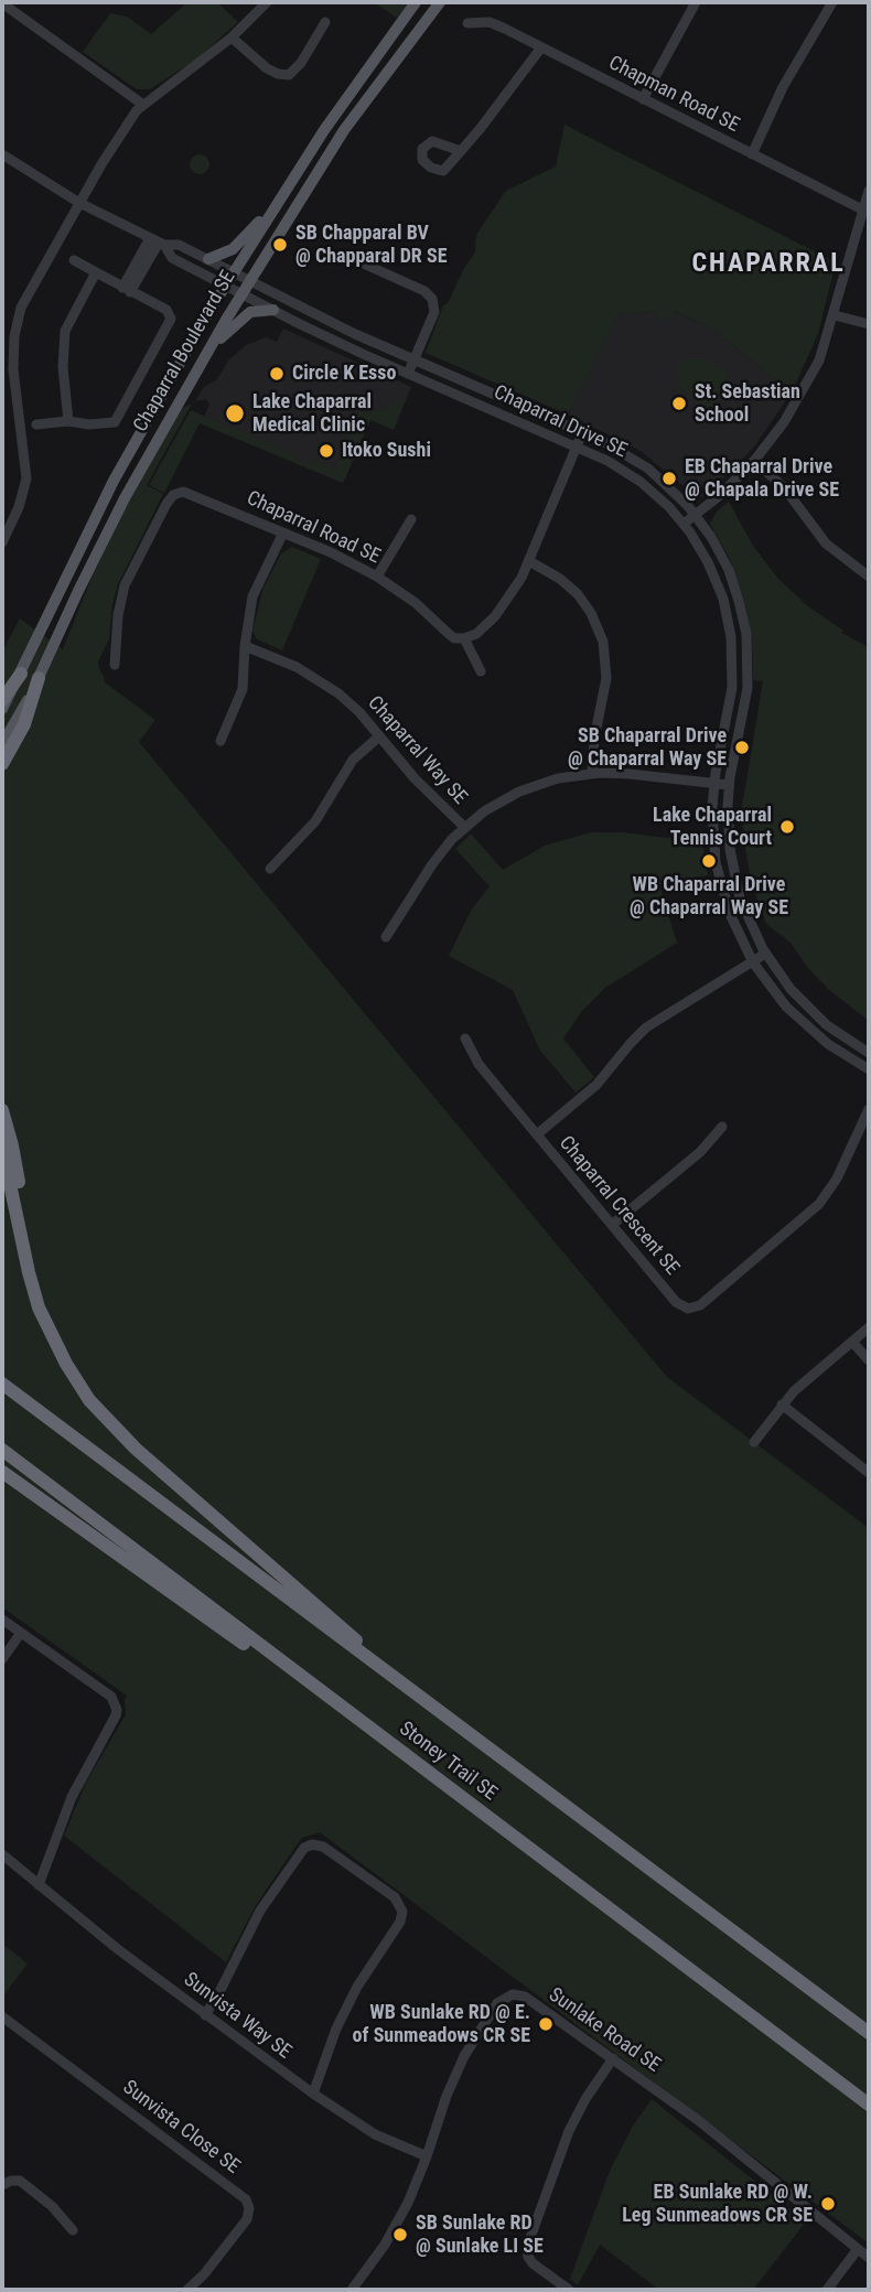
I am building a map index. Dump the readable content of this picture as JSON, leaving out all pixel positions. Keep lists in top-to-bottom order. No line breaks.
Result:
{"streets":{"highway":["Stoney Trail SE"],"main road":["Chaparral Boulevard SE"],"street":["Chapman Road SE","Chaparral Drive SE","Chaparral Road SE","Chaparral Way SE","Chaparral Crescent SE","Sunvista Way SE","Sunlake Road SE","Sunvista Close SE"]},"crossings":[["Chaparral Boulevard SE","Chaparral Drive SE"],["Chaparral Drive SE","Chaparral Way SE"],["Chaparral Drive SE","Chaparral Crescent SE"],["Sunvista Way SE","Sunlake Road SE"]],"districts":["CHAPARRAL"],"places":["SB Chapparal BV @ Chapparal DR SE","Circle K Esso","St. Sebastian School","Lake Chaparral Medical Clinic","Itoko Sushi","EB Chaparral Drive @ Chapala Drive SE","SB Chaparral Drive @ Chaparral Way SE","Lake Chaparral Tennis Court","WB Chaparral Drive @ Chaparral Way SE","WB Sunlake RD @ E. of Sunmeadows CR SE","EB Sunlake RD @ W. Leg Sunmeadows CR SE","SB Sunlake RD @ Sunlake LI SE"]}
